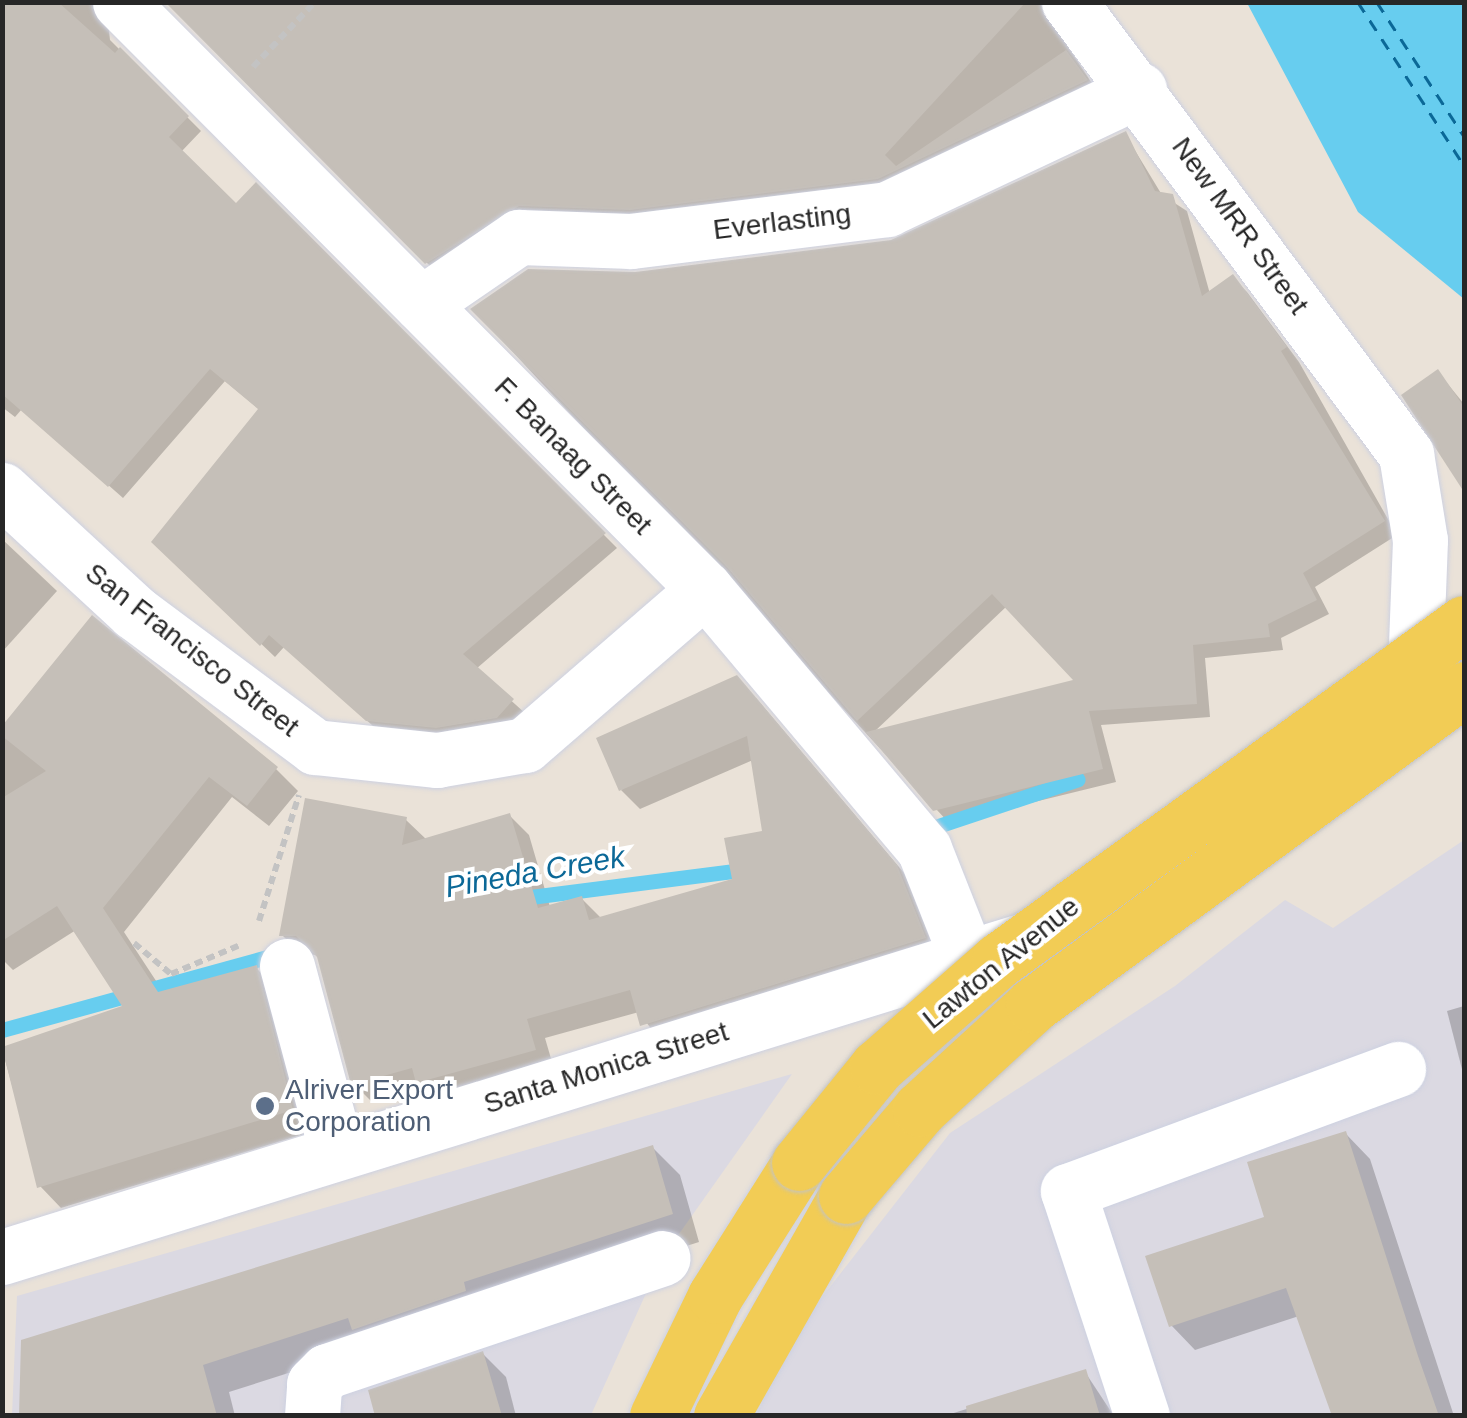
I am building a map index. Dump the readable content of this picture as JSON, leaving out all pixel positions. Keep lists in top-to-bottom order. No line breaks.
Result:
{"streets":{"main road":["Lawton Avenue"],"street":["Everlasting","New MRR Street","F. Banaag Street","San Francisco Street","Santa Monica Street"]},"crossings":[["Everlasting","New MRR Street"],["Everlasting","F. Banaag Street"],["New MRR Street","Santa Monica Street"],["F. Banaag Street","San Francisco Street"],["F. Banaag Street","Santa Monica Street"],["Lawton Avenue","Santa Monica Street"]],"water":["Pineda Creek"],"places":["Alriver Export Corporation"]}
